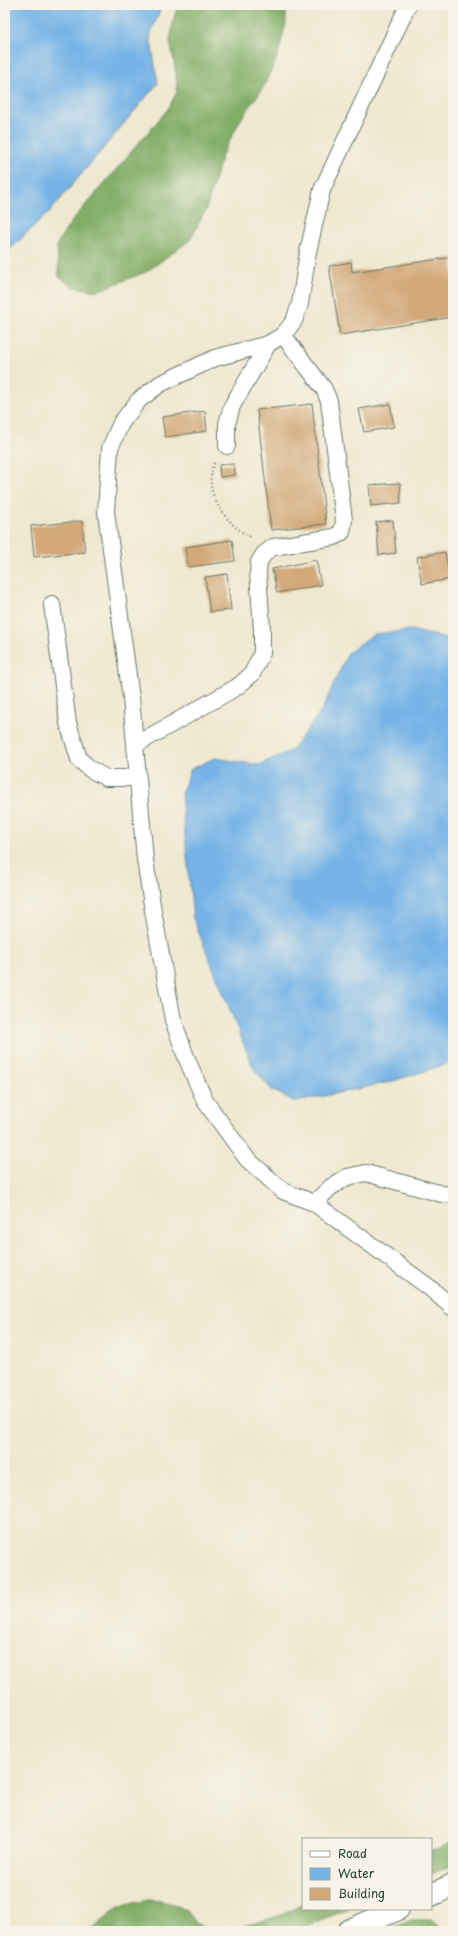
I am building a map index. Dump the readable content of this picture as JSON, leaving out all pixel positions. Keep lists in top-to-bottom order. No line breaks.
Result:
{"legend":["Road","Water","Building"]}
